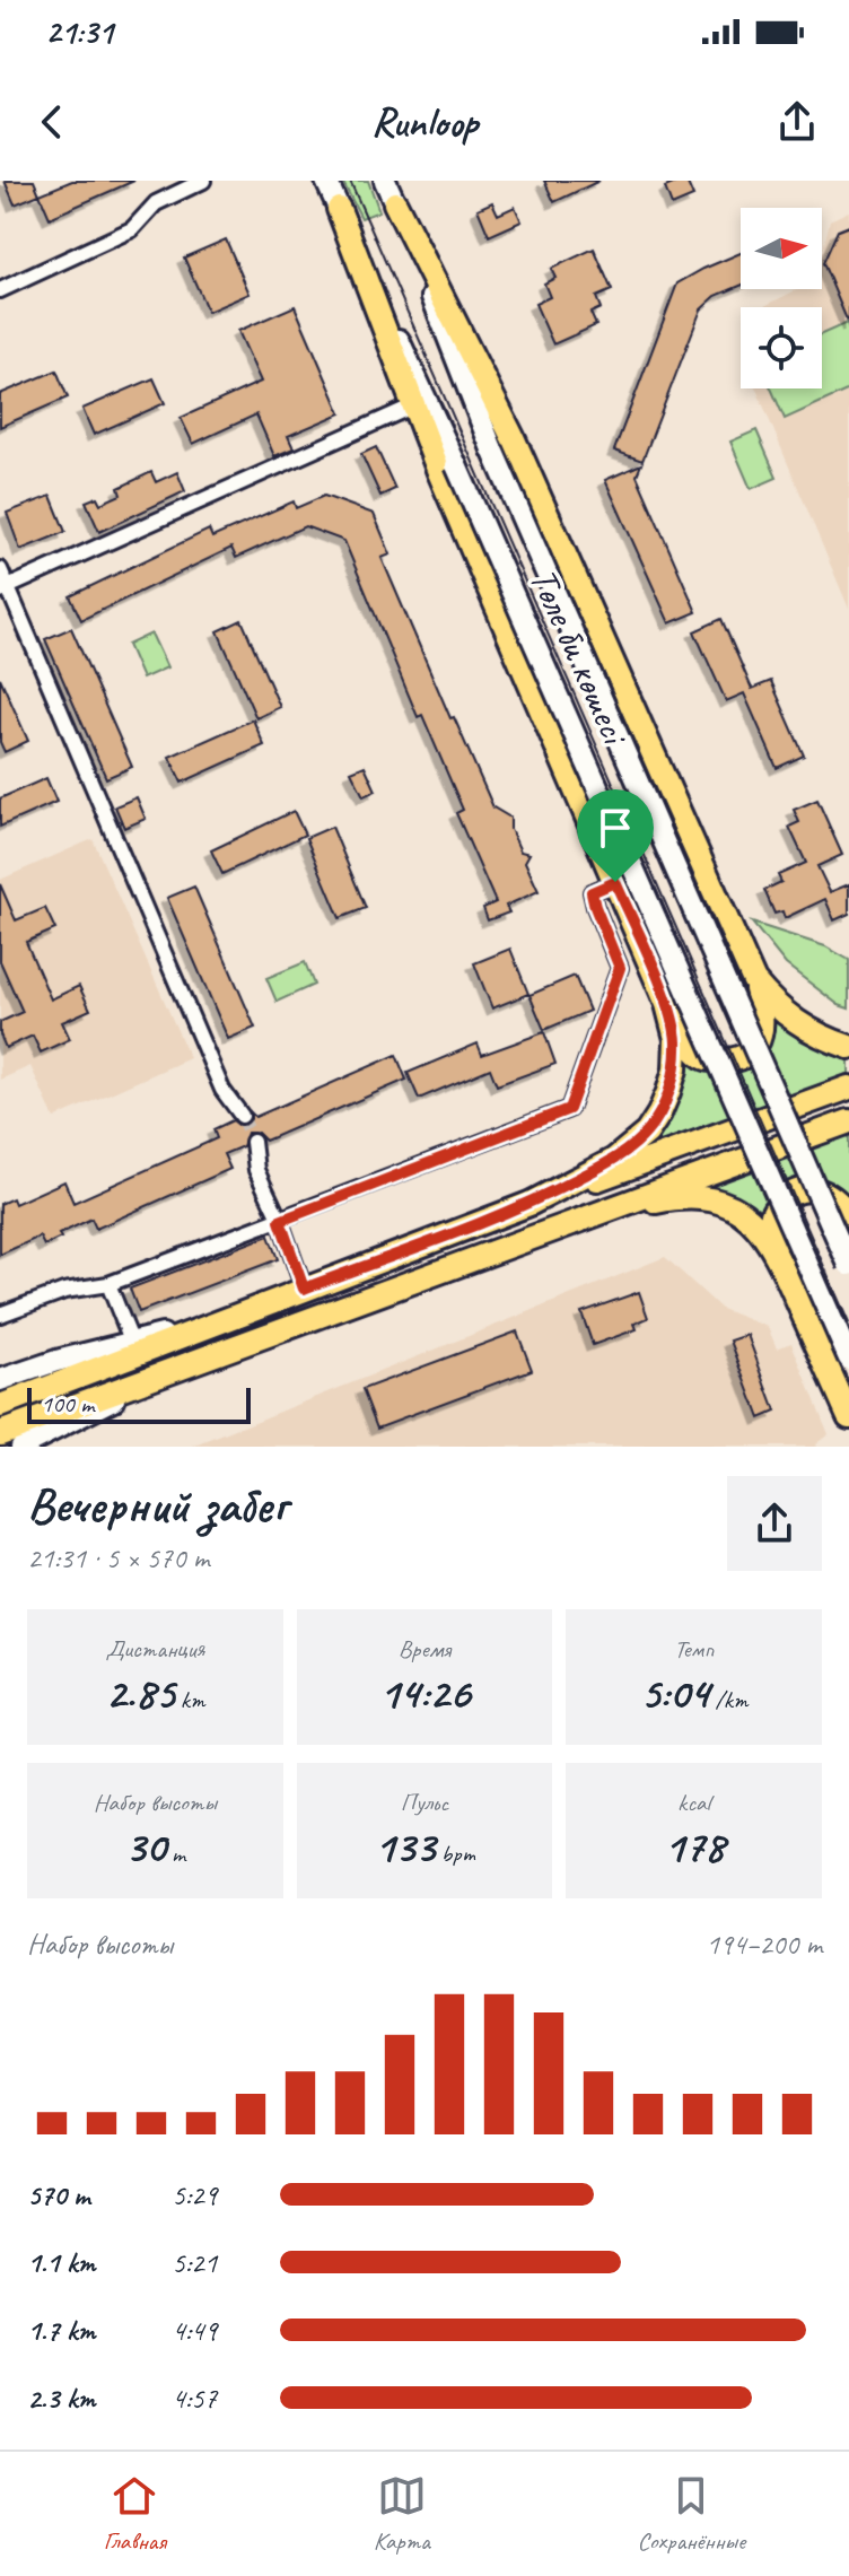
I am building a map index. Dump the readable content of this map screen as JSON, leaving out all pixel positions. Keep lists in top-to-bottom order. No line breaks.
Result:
{"streets":{"main road":["Төле би көшесі"]},"scale_bar":"100 m","north":"right","page":{"status":"21:31","header":"Runloop","scale":"100 m","heading":["Вечерний забег","21:31 · 5 × 570 m"],"stats":[["Дистанция","2.85 km"],["Время","14:26"],["Темп","5:04 /km"],["Набор высоты","30 m"],["Пульс","133 bpm"],["kcal","178"]],"chart":["Набор высоты","194–200 m"],"list":[{"name":"570 m","note":"5:29"},{"name":"1.1 km","note":"5:21"},{"name":"1.7 km","note":"4:49"},{"name":"2.3 km","note":"4:57"}],"tabs":["Главная","Карта","Сохранённые"]}}
